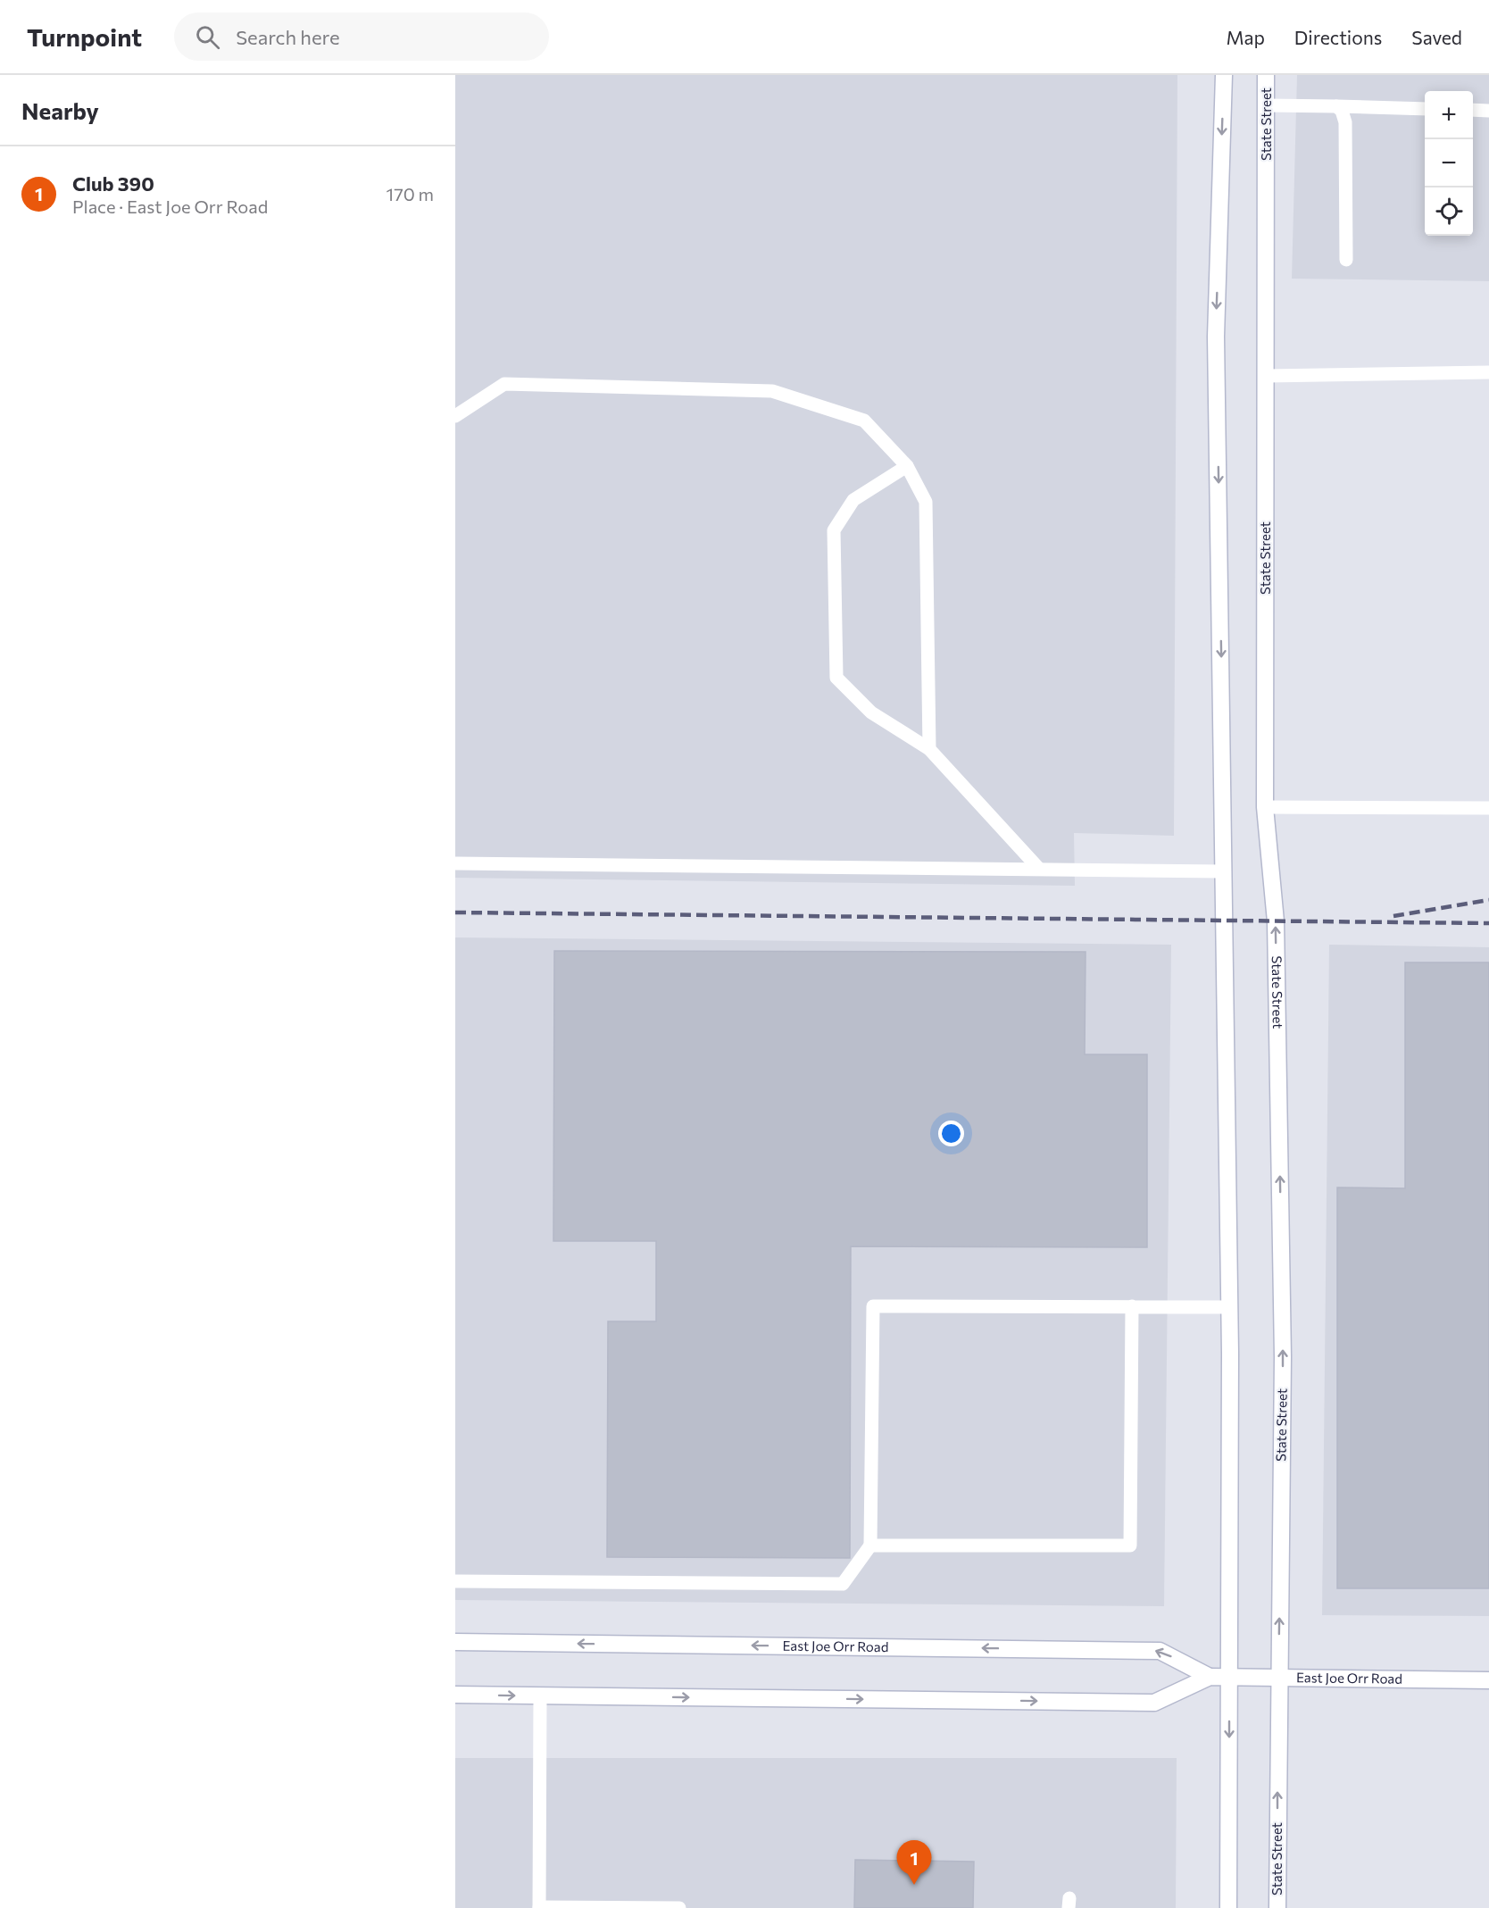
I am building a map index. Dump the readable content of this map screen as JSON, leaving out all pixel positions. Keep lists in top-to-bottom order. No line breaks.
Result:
{"streets":{"street":["State Street","East Joe Orr Road"]},"crossings":[["State Street","East Joe Orr Road"]],"page":{"header":"Turnpoint","search":"Search here","nav":["Map","Directions","Saved"],"heading":"Nearby","map_buttons":["+","−"],"list":[{"mark":"1","name":"Club 390","note":"Place · East Joe Orr Road","value":"170 m"}],"pins":"1"}}
